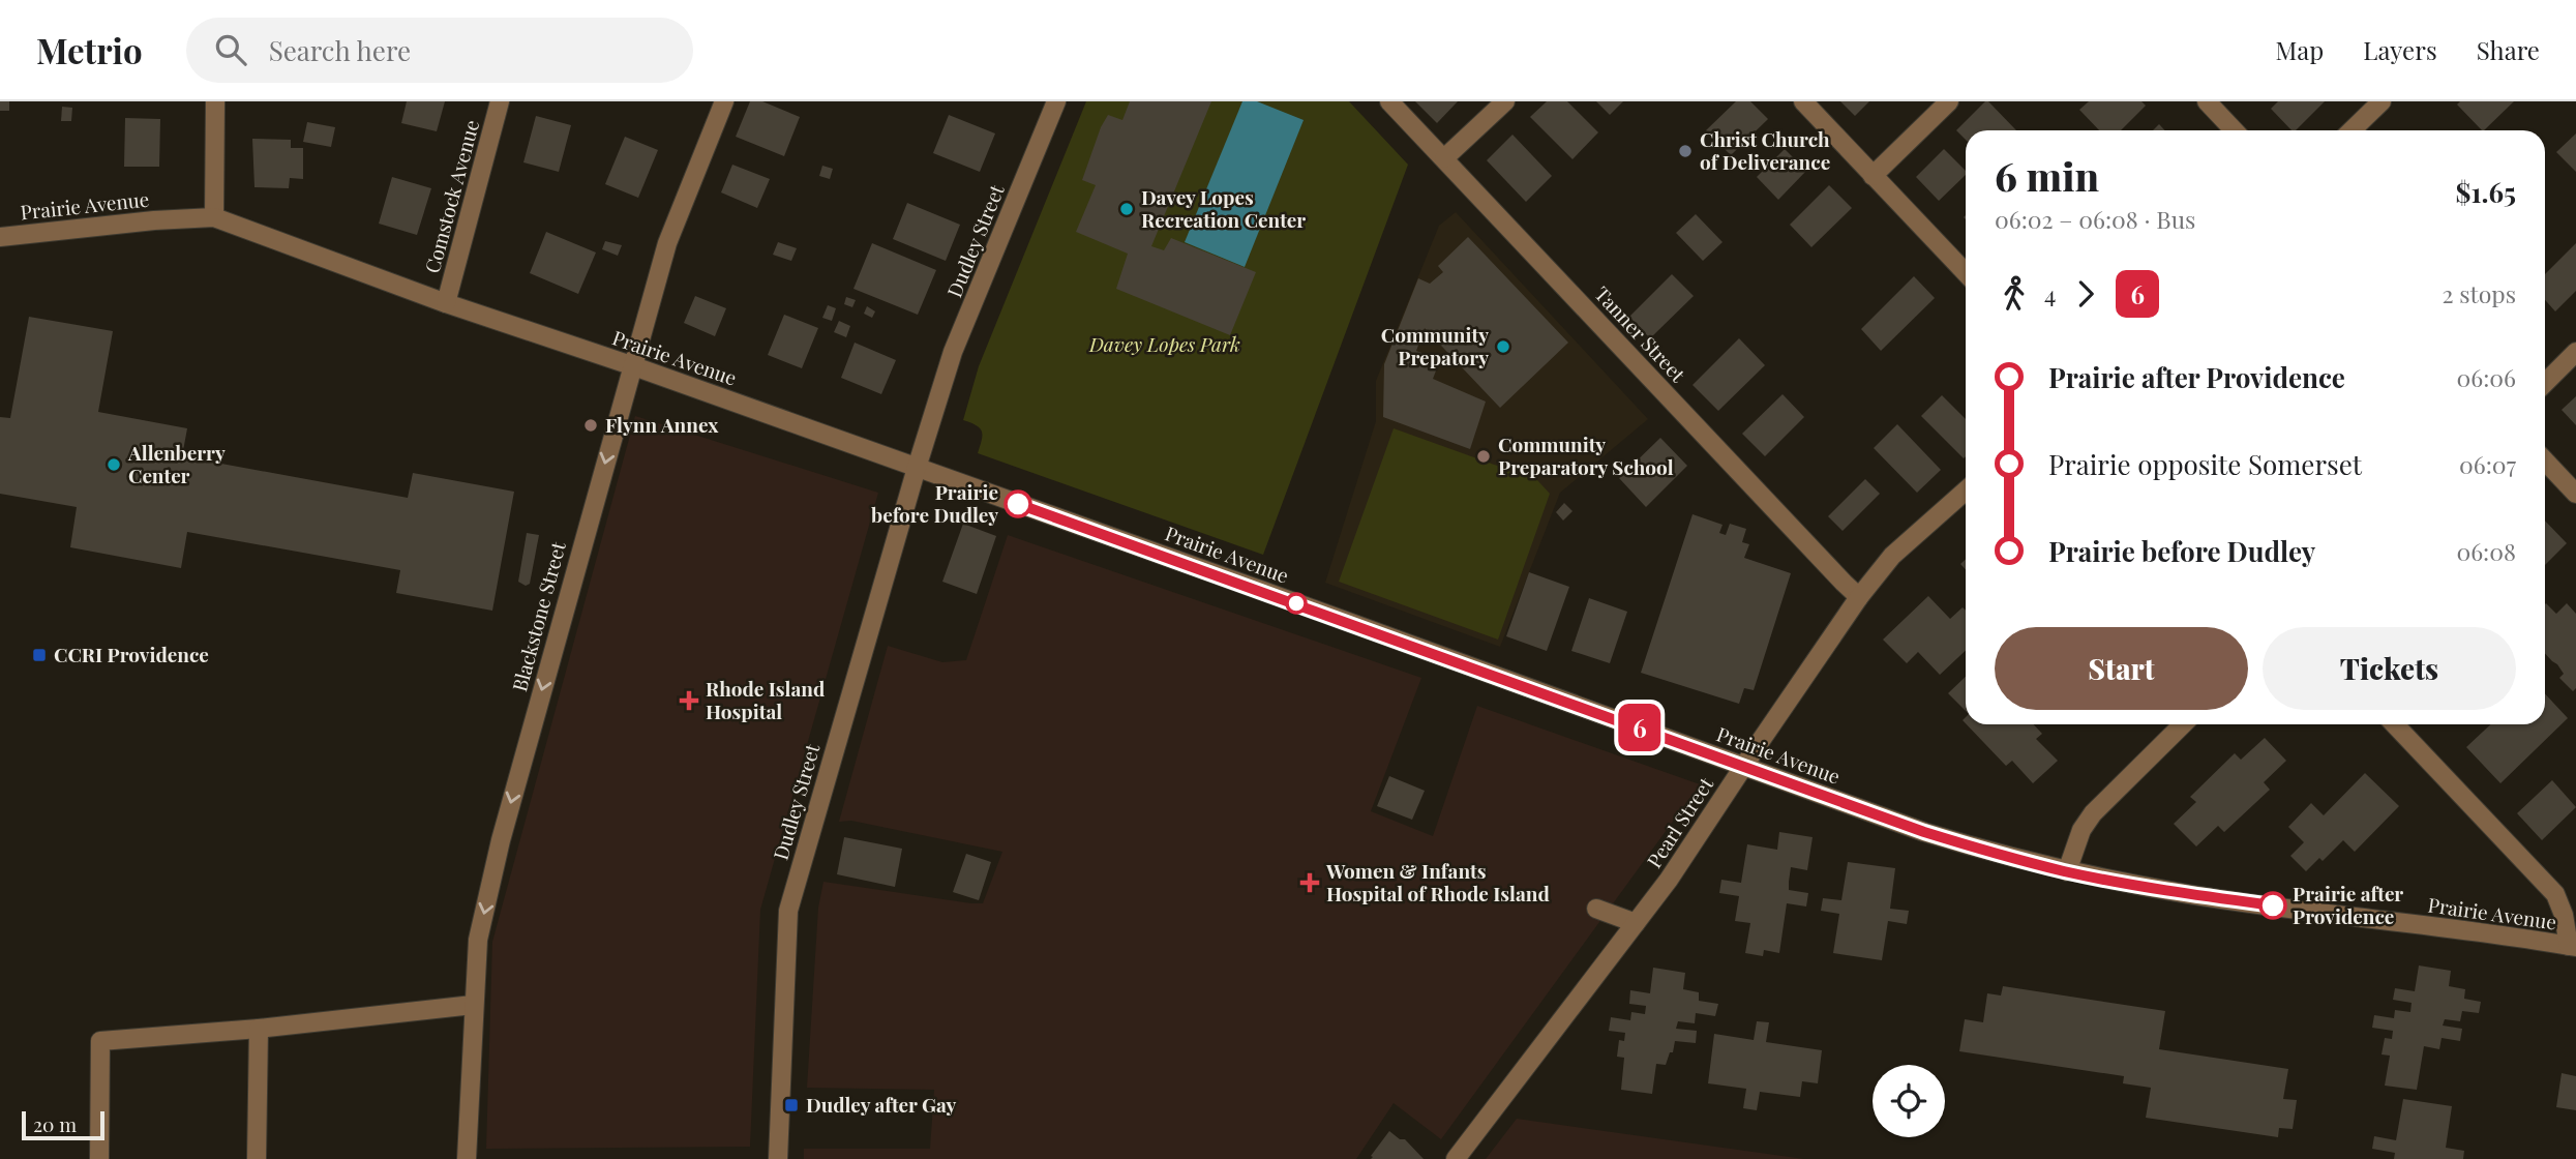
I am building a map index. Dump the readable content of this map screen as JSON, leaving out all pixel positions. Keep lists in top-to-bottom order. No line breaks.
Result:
{"streets":{"street":["Comstock Avenue","Prairie Avenue","Dudley Street","Tanner Street","Blackstone Street","Pearl Street"]},"crossings":[["Comstock Avenue","Prairie Avenue"],["Prairie Avenue","Dudley Street"],["Prairie Avenue","Blackstone Street"],["Prairie Avenue","Pearl Street"],["Tanner Street","Pearl Street"]],"one_way":["Blackstone Street"],"parks":["Davey Lopes Park"],"places":{"other":["Christ Church of Deliverance","Davey Lopes Recreation Center","Community Prepatory","Flynn Annex","Community Preparatory School","Allenberry Center","Prairie before Dudley","Prairie after Providence"],"transit":["CCRI Providence","Dudley after Gay"],"health":["Rhode Island Hospital","Women & Infants Hospital of Rhode Island"]},"lines":["bus line 6"],"scale_bar":"20 m","page":{"header":"Metrio","search":"Search here","nav":["Map","Layers","Share"],"on_map":"6","heading":["6 min","06:02 – 06:08 · Bus","$1.65"],"legs":["4","6","2 stops"],"list":[{"name":"Prairie after Providence","value":"06:06"},{"name":"Prairie opposite Somerset","value":"06:07"},{"name":"Prairie before Dudley","value":"06:08"}],"buttons":["Start","Tickets"],"scale":"20 m"}}
